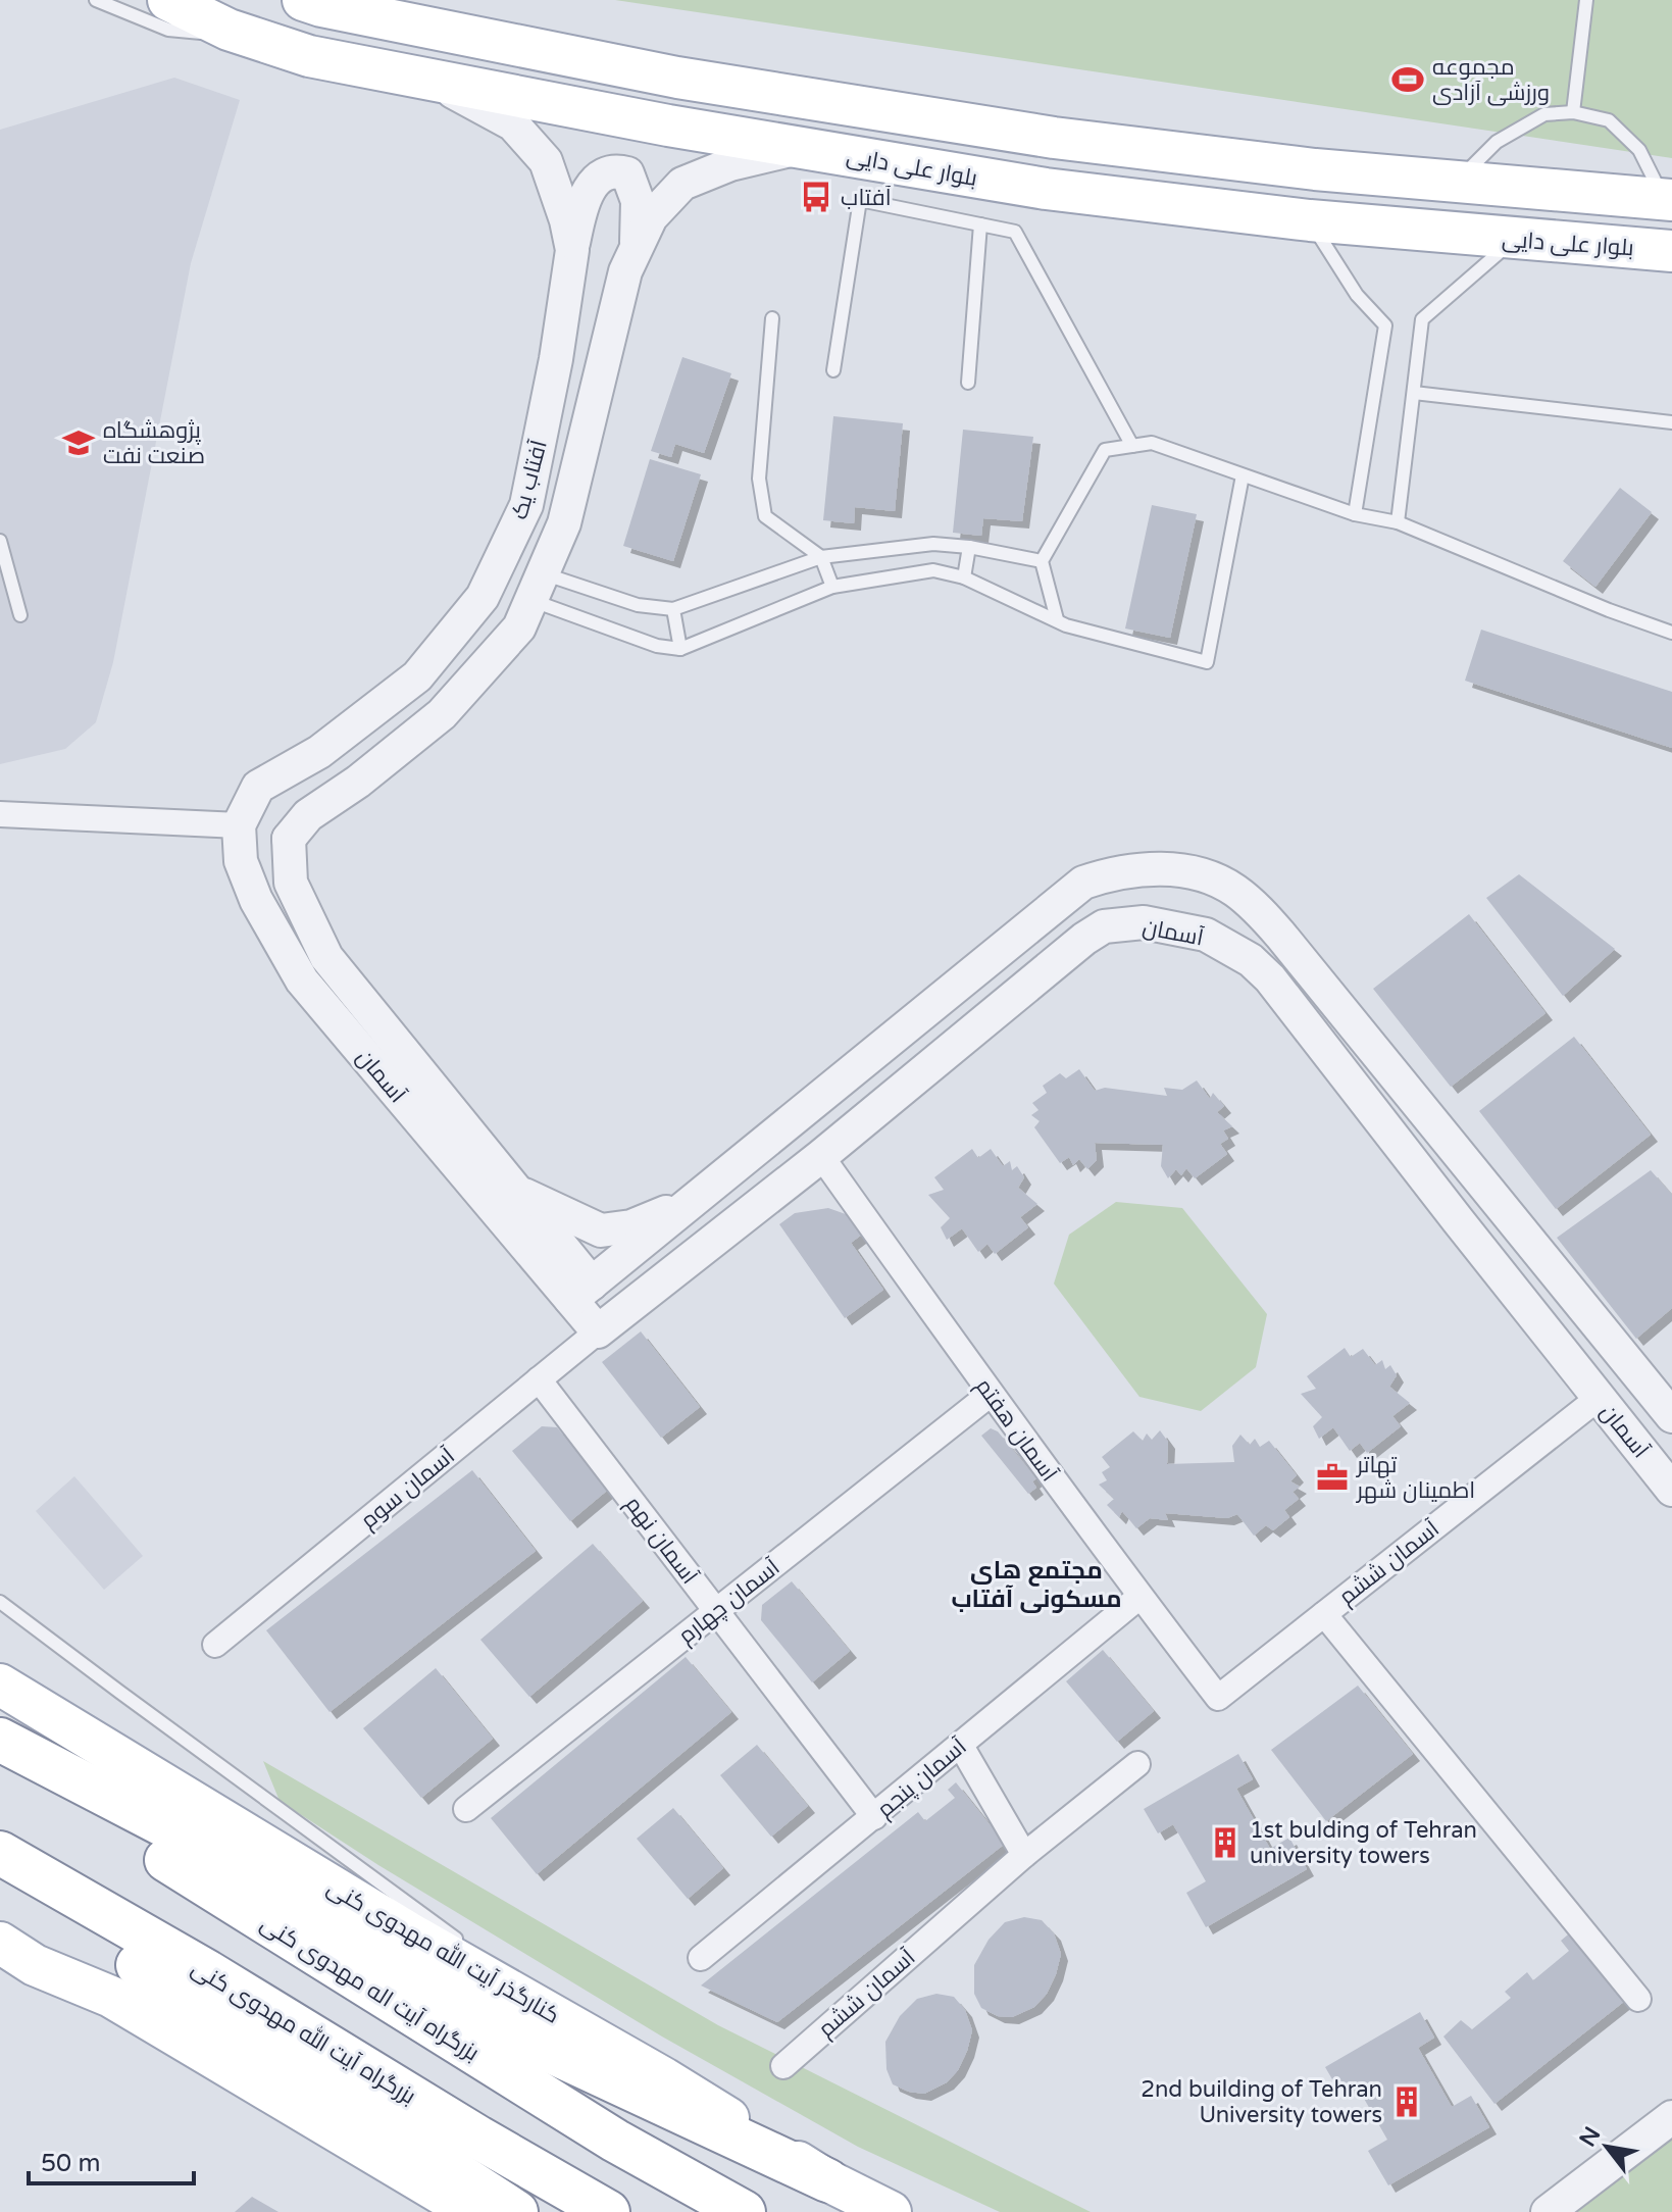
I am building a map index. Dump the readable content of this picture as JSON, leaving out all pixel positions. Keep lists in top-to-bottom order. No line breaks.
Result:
{"streets":{"highway":["بزرگراه آیت اله مهدوی کنی","بزرگراه آیت الله مهدوی کنی"],"main road":["بلوار علی دایی","کنارگذر آیت الله مهدوی کنی"],"street":["آفتاب یک","آسمان","آسمان هفتم","آسمان سوم","آسمان نهم","آسمان ششم","آسمان چهارم","آسمان پنجم"]},"crossings":[["بلوار علی دایی","آفتاب یک"],["آفتاب یک","آسمان"],["آسمان","آسمان هفتم"],["آسمان","آسمان سوم"],["آسمان","آسمان ششم"],["آسمان هفتم","آسمان ششم"],["آسمان هفتم","آسمان چهارم"],["آسمان هفتم","آسمان پنجم"],["آسمان سوم","آسمان نهم"],["آسمان نهم","آسمان چهارم"],["آسمان نهم","آسمان پنجم"]],"districts":["مجتمع های مسکونی آفتاب"],"places":{"sports":["مجموعه ورزشی آزادی"],"bus stop":["آفتاب"],"school or university":["پژوهشگاه صنعت نفت"],"office":["تهاتر اطمینان شهر"],"building":["1st bulding of Tehran university towers","2nd building of Tehran University towers"]},"scale_bar":"50 m","north":"top left"}
